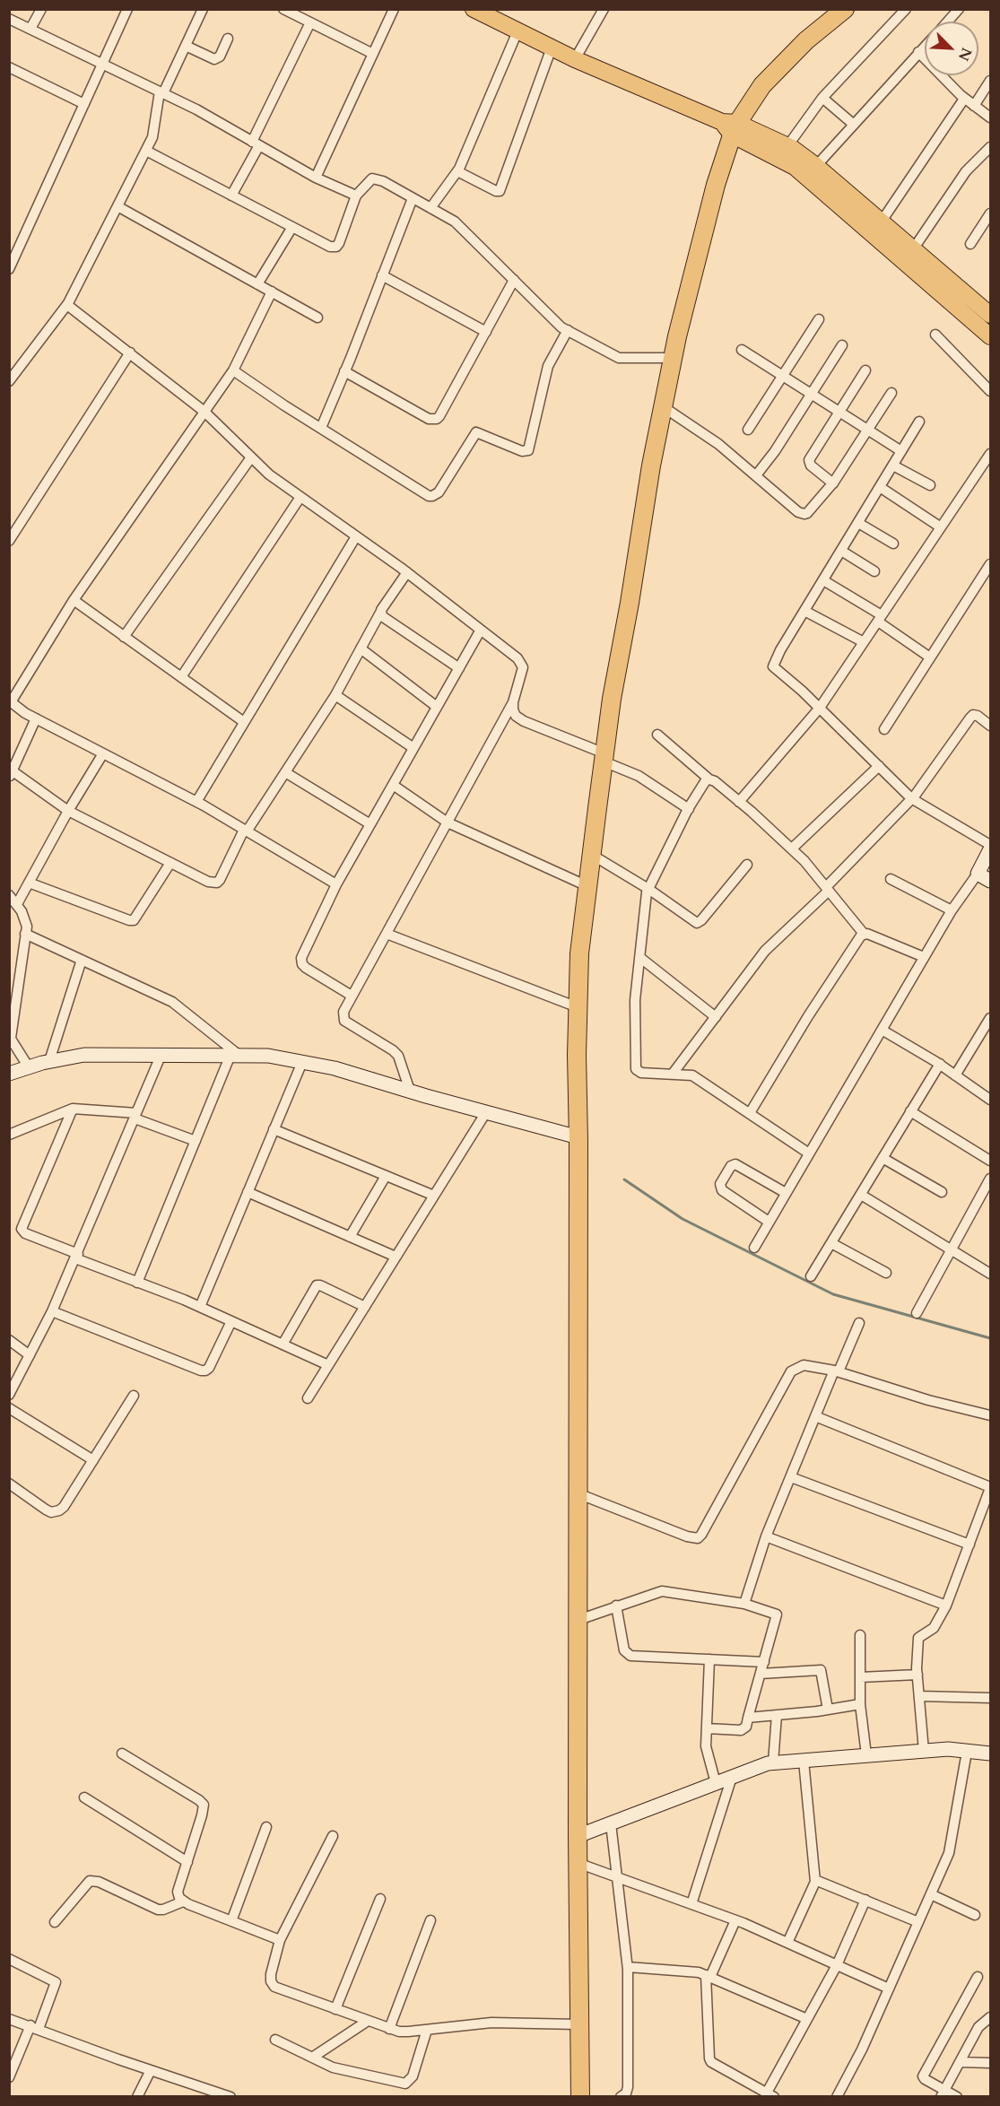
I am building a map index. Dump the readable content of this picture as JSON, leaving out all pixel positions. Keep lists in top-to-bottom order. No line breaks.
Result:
{"north":"bottom right"}
